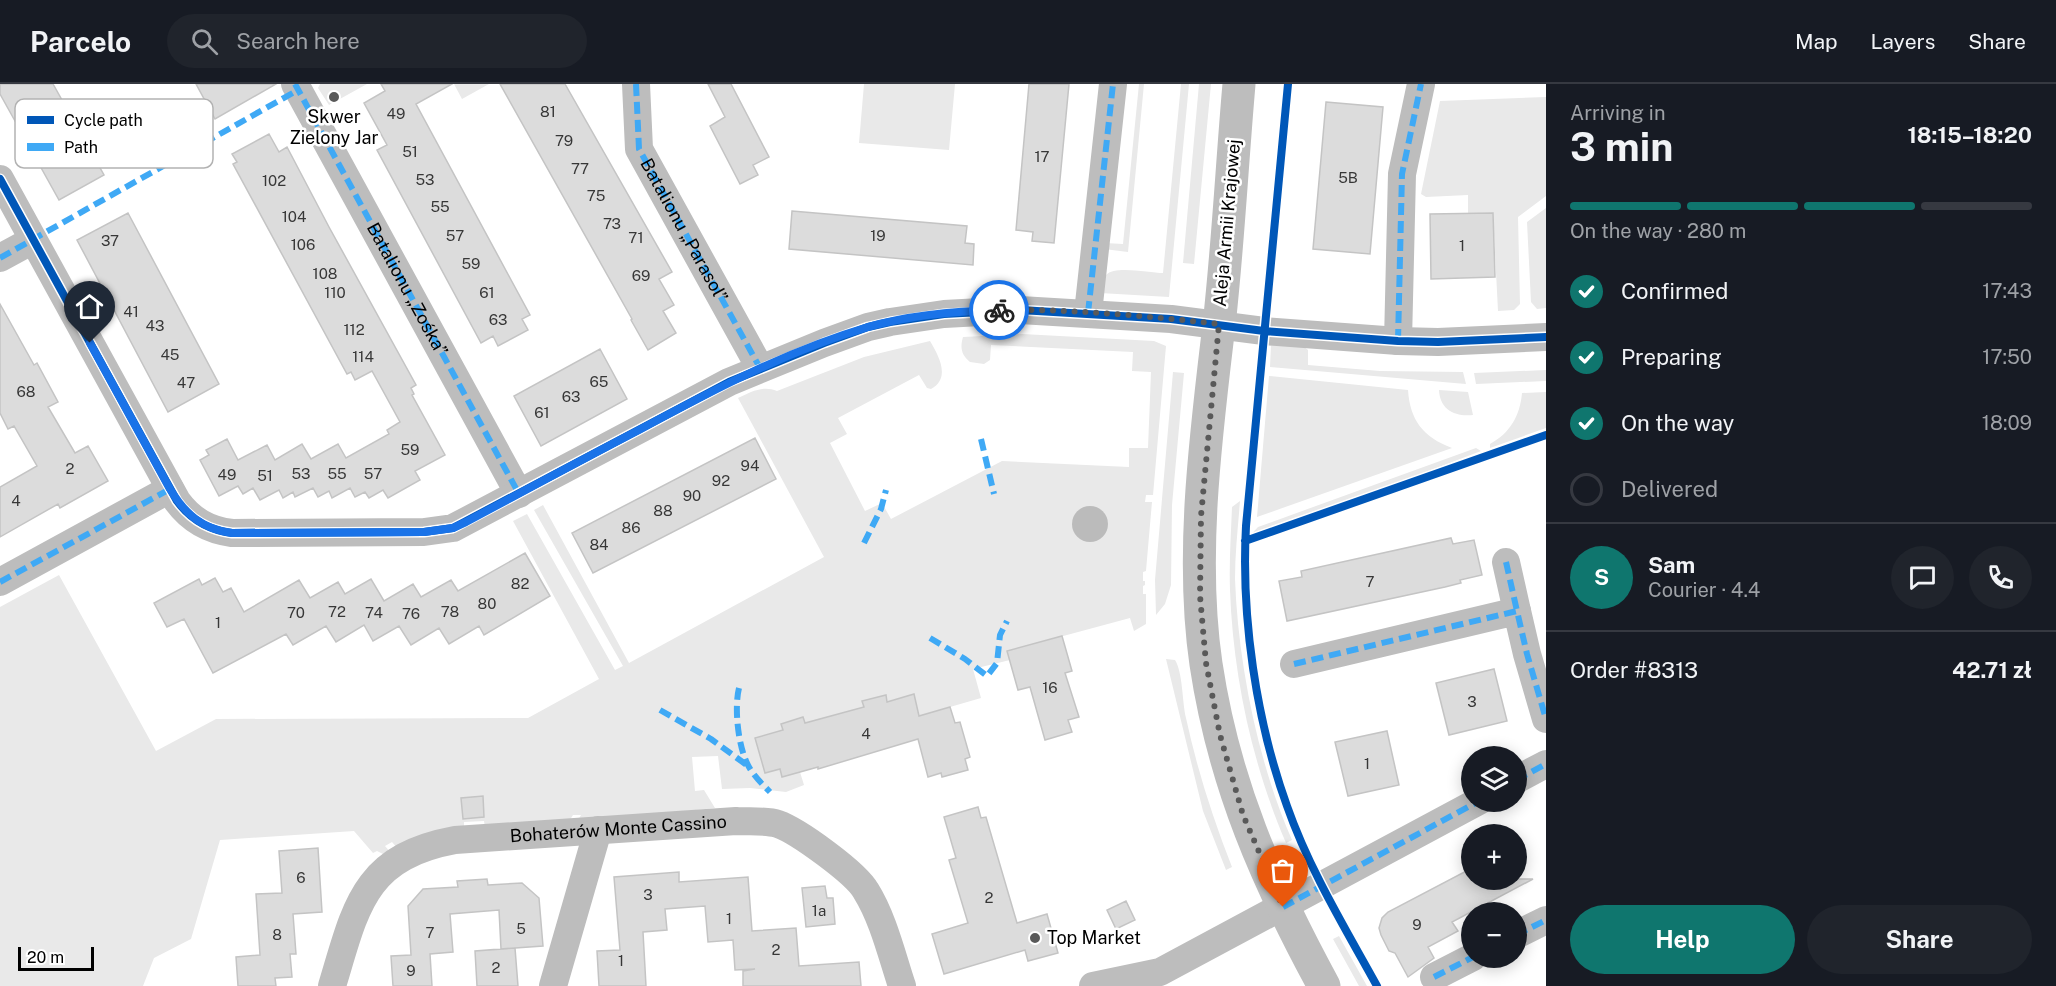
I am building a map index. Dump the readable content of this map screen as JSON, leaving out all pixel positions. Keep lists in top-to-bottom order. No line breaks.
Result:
{"streets":{"street":["Aleja Armii Krajowej","Batalionu „Parasol”","Batalionu „Zośka”","Bohaterów Monte Cassino"]},"places":["Skwer Zielony Jar","Top Market"],"house_numbers":["81","49","79","51","17","77","5B","53","102","75","55","104","73","57","19","71","37","106","1","59","108","69","110","61","41","63","43","112","45","114","65","47","68","63","61","59","94","2","53","55","57","49","51","92","90","4","88","86","84","7","82","80","72","78","70","74","76","1","16","3","4","1","6","3","2","1a","1","9","5","7","8","2","1","2","9"],"legend":["Cycle path","Path"],"scale_bar":"20 m","page":{"header":"Parcelo","search":"Search here","nav":["Map","Layers","Share"],"heading":["3 min","Arriving in","18:15–18:20"],"panel":["Sam","Courier · 4.4","Order #8313","42.71 zł"],"bar":"On the way · 280 m","list":[["Confirmed","17:43"],["Preparing","17:50"],["On the way","18:09"],"Delivered"],"round":"S","map_buttons":["+","−"],"buttons":["Help","Share"],"scale":"20 m"}}
